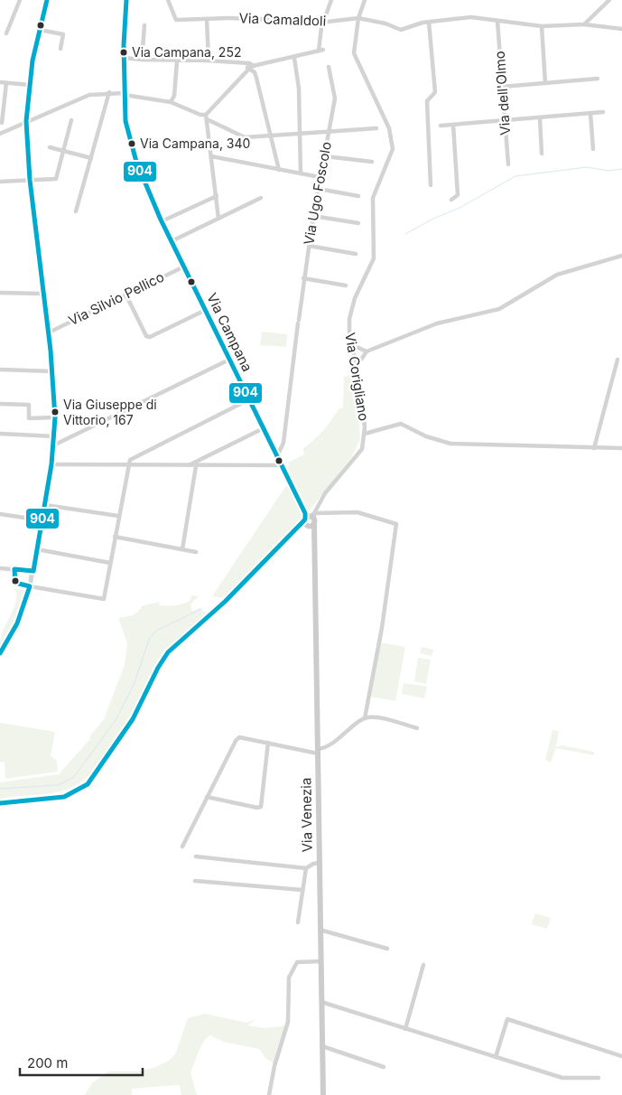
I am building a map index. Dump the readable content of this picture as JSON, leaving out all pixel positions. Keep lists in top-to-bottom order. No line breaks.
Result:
{"streets":{"main road":["Via Campana","Via Venezia"],"street":["Via Camaldoli","Via dell'Olmo","Via Ugo Foscolo","Via Silvio Pellico","Via Corigliano"]},"crossings":[["Via Camaldoli","Via dell'Olmo"],["Via Camaldoli","Via Corigliano"],["Via Ugo Foscolo","Via Campana"],["Via Silvio Pellico","Via Campana"],["Via Campana","Via Corigliano"],["Via Campana","Via Venezia"]],"places":["Via Campana, 252","Via Campana, 340","Via Giuseppe di Vittorio, 167"],"lines":["transit line 904"],"scale_bar":"200 m"}
